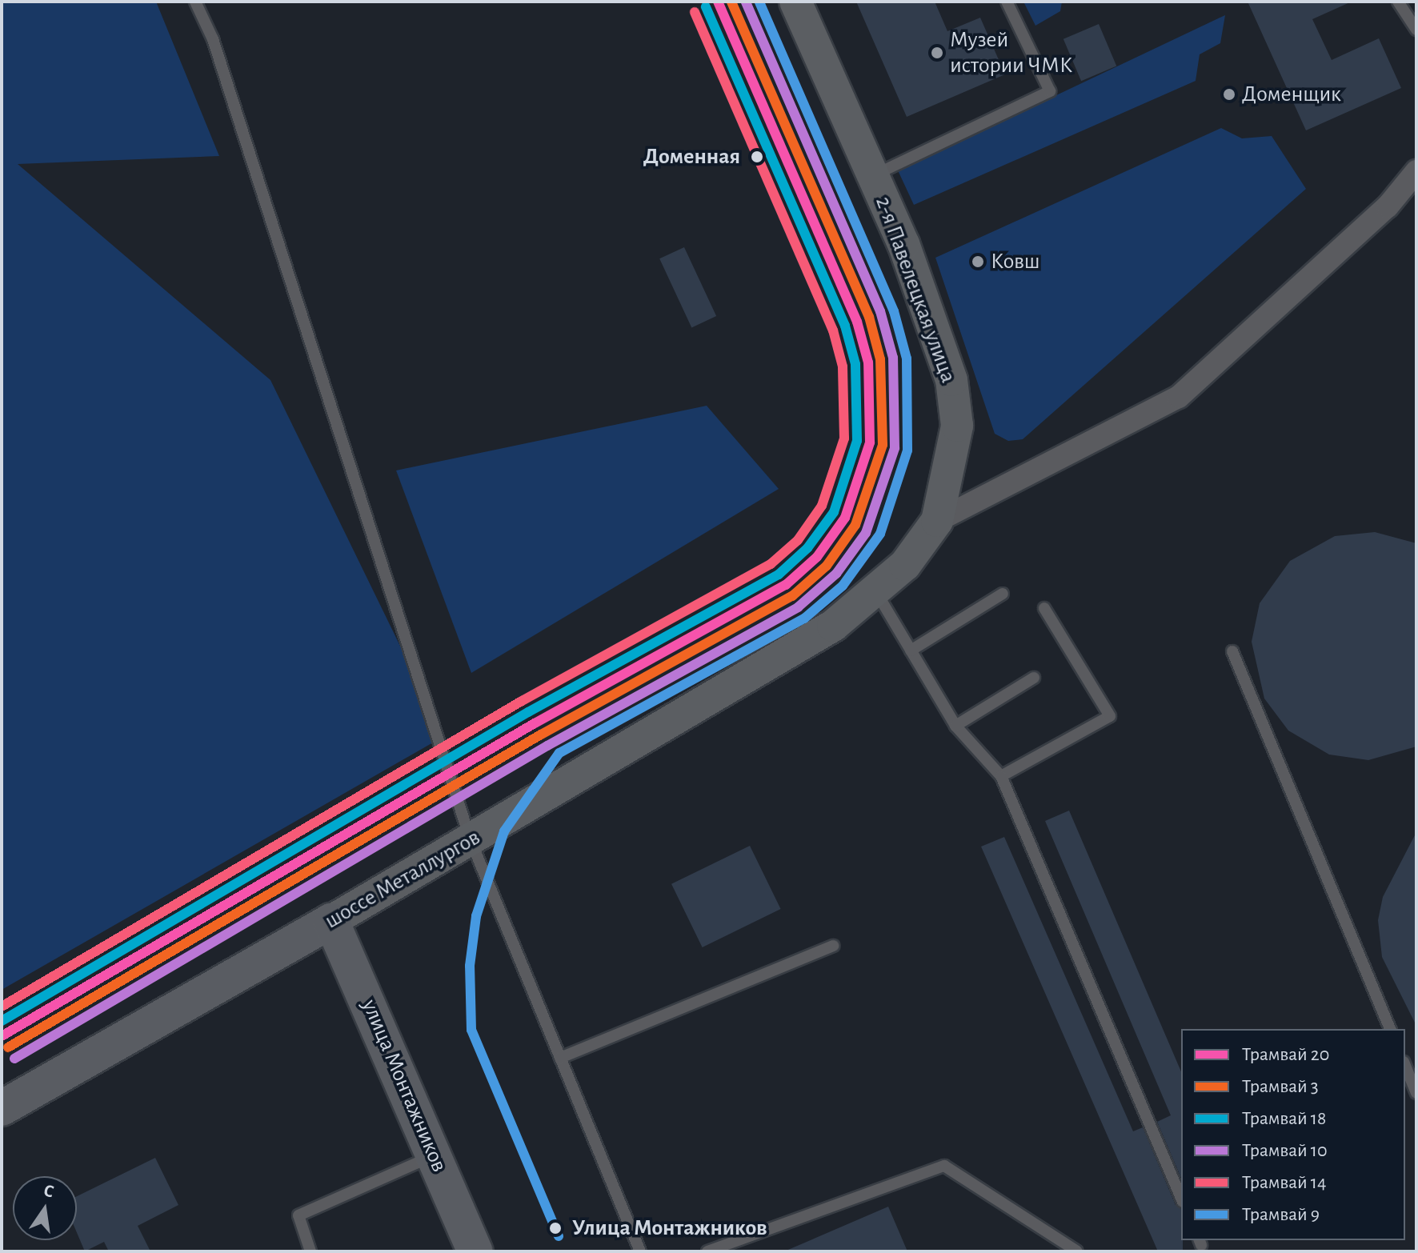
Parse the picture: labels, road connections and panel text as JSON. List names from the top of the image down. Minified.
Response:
{"streets":{"main road":["2-я Павелецкая улица","шоссе Металлургов","улица Монтажников"]},"crossings":[["2-я Павелецкая улица","шоссе Металлургов"],["шоссе Металлургов","улица Монтажников"]],"places":["Музей истории ЧМК","Доменщик","Доменная","Ковш","Улица Монтажников"],"lines":["tram line 20","tram line 3","tram line 10","tram line 9","tram line 18","tram line 14"],"legend":["Трамвай 20","Трамвай 3","Трамвай 18","Трамвай 10","Трамвай 14","Трамвай 9"],"north":"top"}
